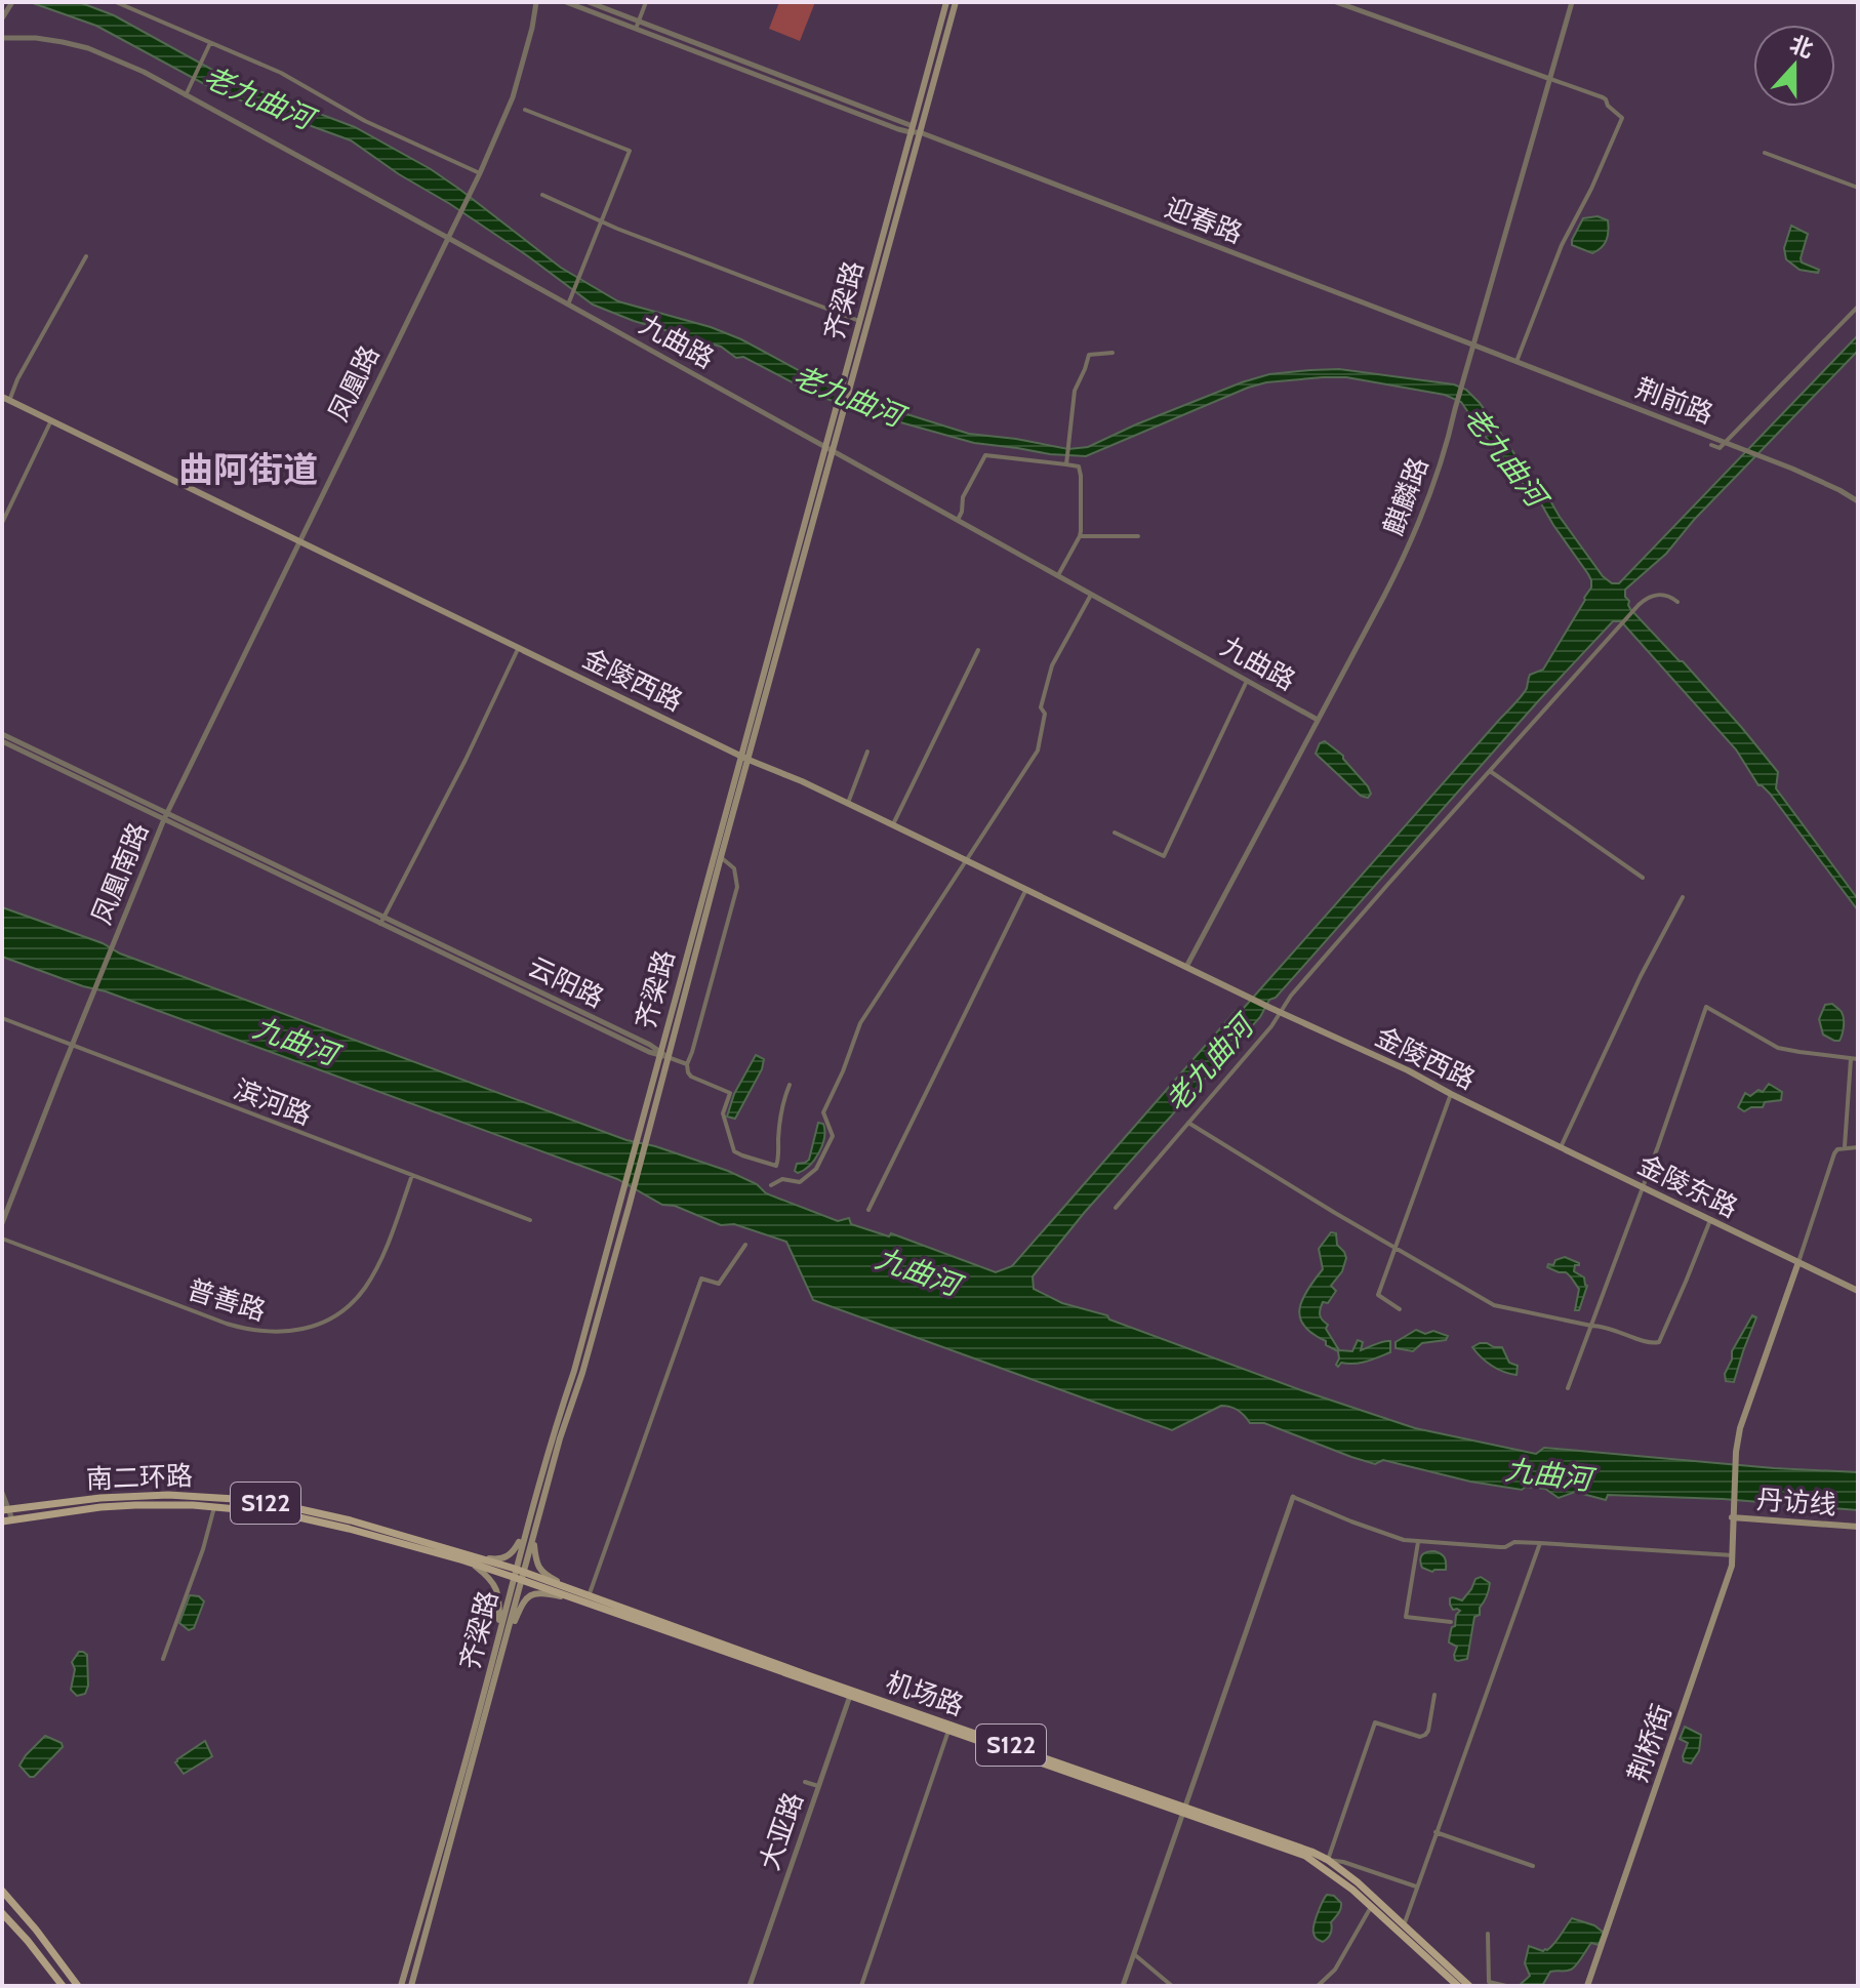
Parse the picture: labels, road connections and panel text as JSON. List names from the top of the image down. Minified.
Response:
{"streets":{"main road":["齐梁路","金陵西路","金陵东路","南二环路","丹访线","S122","机场路","荆桥街"],"street":["迎春路","九曲路","凤凰路","荆前路","麒麟路","凤凰南路","云阳路","滨河路","普善路","大亚路"]},"crossings":[["迎春路","齐梁路"],["迎春路","荆前路"],["迎春路","麒麟路"],["齐梁路","九曲路"],["齐梁路","金陵西路"],["齐梁路","云阳路"],["齐梁路","南二环路"],["齐梁路","机场路"],["九曲路","凤凰路"],["九曲路","麒麟路"],["凤凰路","金陵西路"],["凤凰路","凤凰南路"],["凤凰路","云阳路"],["荆前路","麒麟路"],["麒麟路","金陵西路"],["金陵西路","金陵东路"],["凤凰南路","云阳路"],["凤凰南路","滨河路"],["滨河路","普善路"],["金陵东路","荆桥街"],["南二环路","机场路"],["丹访线","荆桥街"],["机场路","大亚路"]],"districts":["曲阿街道"],"water":["老九曲河","九曲河"],"north":"top"}
